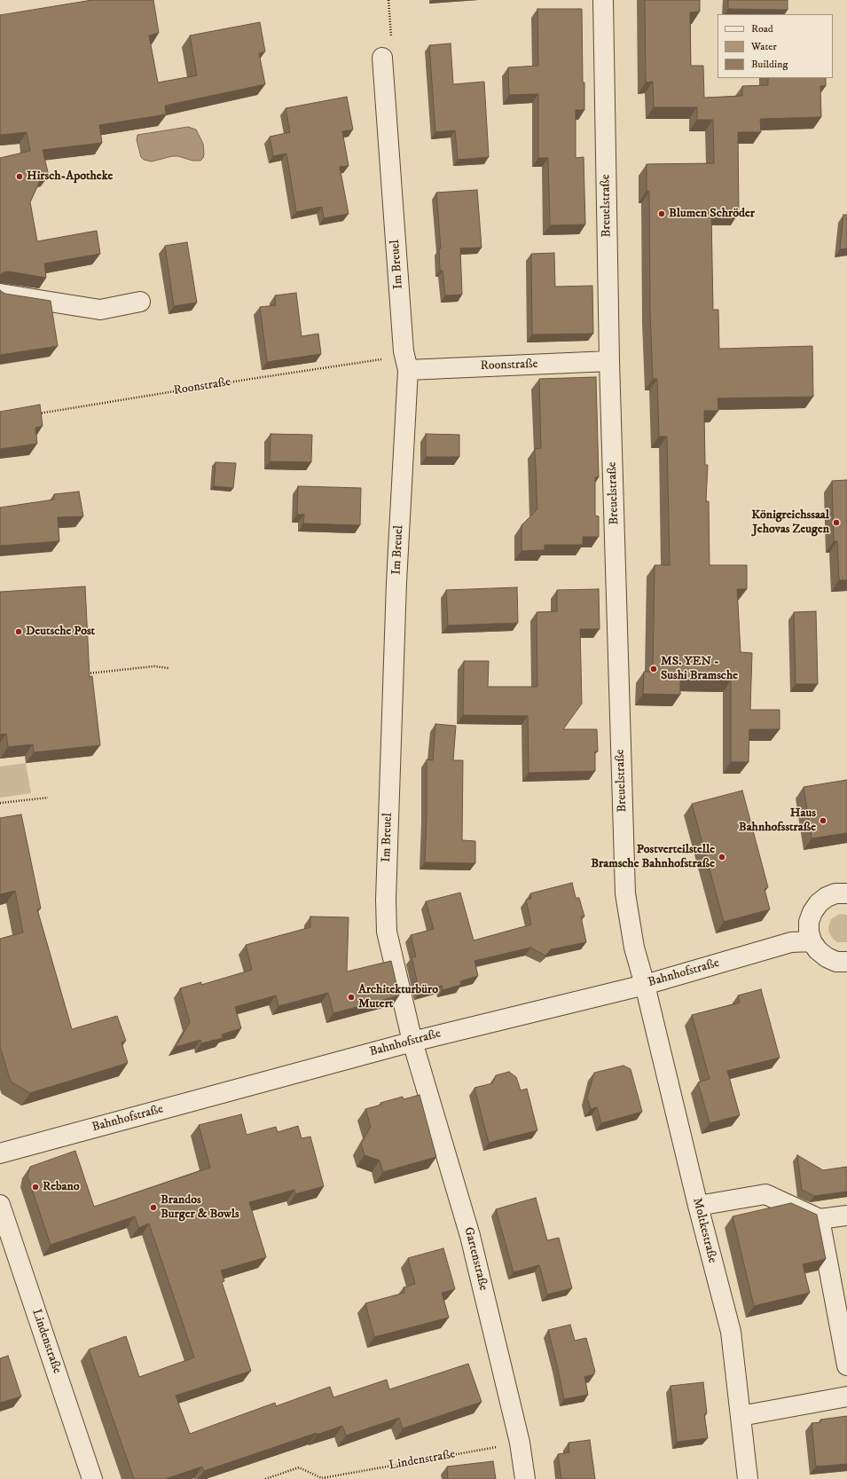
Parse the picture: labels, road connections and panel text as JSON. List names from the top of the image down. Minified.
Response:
{"streets":{"street":["Breuelstraße","Im Breuel","Roonstraße","Bahnhofstraße","Moltkestraße","Gartenstraße","Lindenstraße"]},"crossings":[["Breuelstraße","Roonstraße"],["Breuelstraße","Bahnhofstraße"],["Breuelstraße","Moltkestraße"],["Im Breuel","Roonstraße"],["Im Breuel","Bahnhofstraße"],["Im Breuel","Gartenstraße"],["Bahnhofstraße","Moltkestraße"],["Bahnhofstraße","Gartenstraße"],["Gartenstraße","Lindenstraße"]],"places":["Hirsch-Apotheke","Blumen Schröder","Königreichssaal Jehovas Zeugen","Deutsche Post","MS. YEN - Sushi Bramsche","Haus Bahnhofsstraße","Postverteilstelle Bramsche Bahnhofstraße","Architekturbüro Mutert","Rebano","Brandos Burger & Bowls"],"legend":["Road","Water","Building"]}
